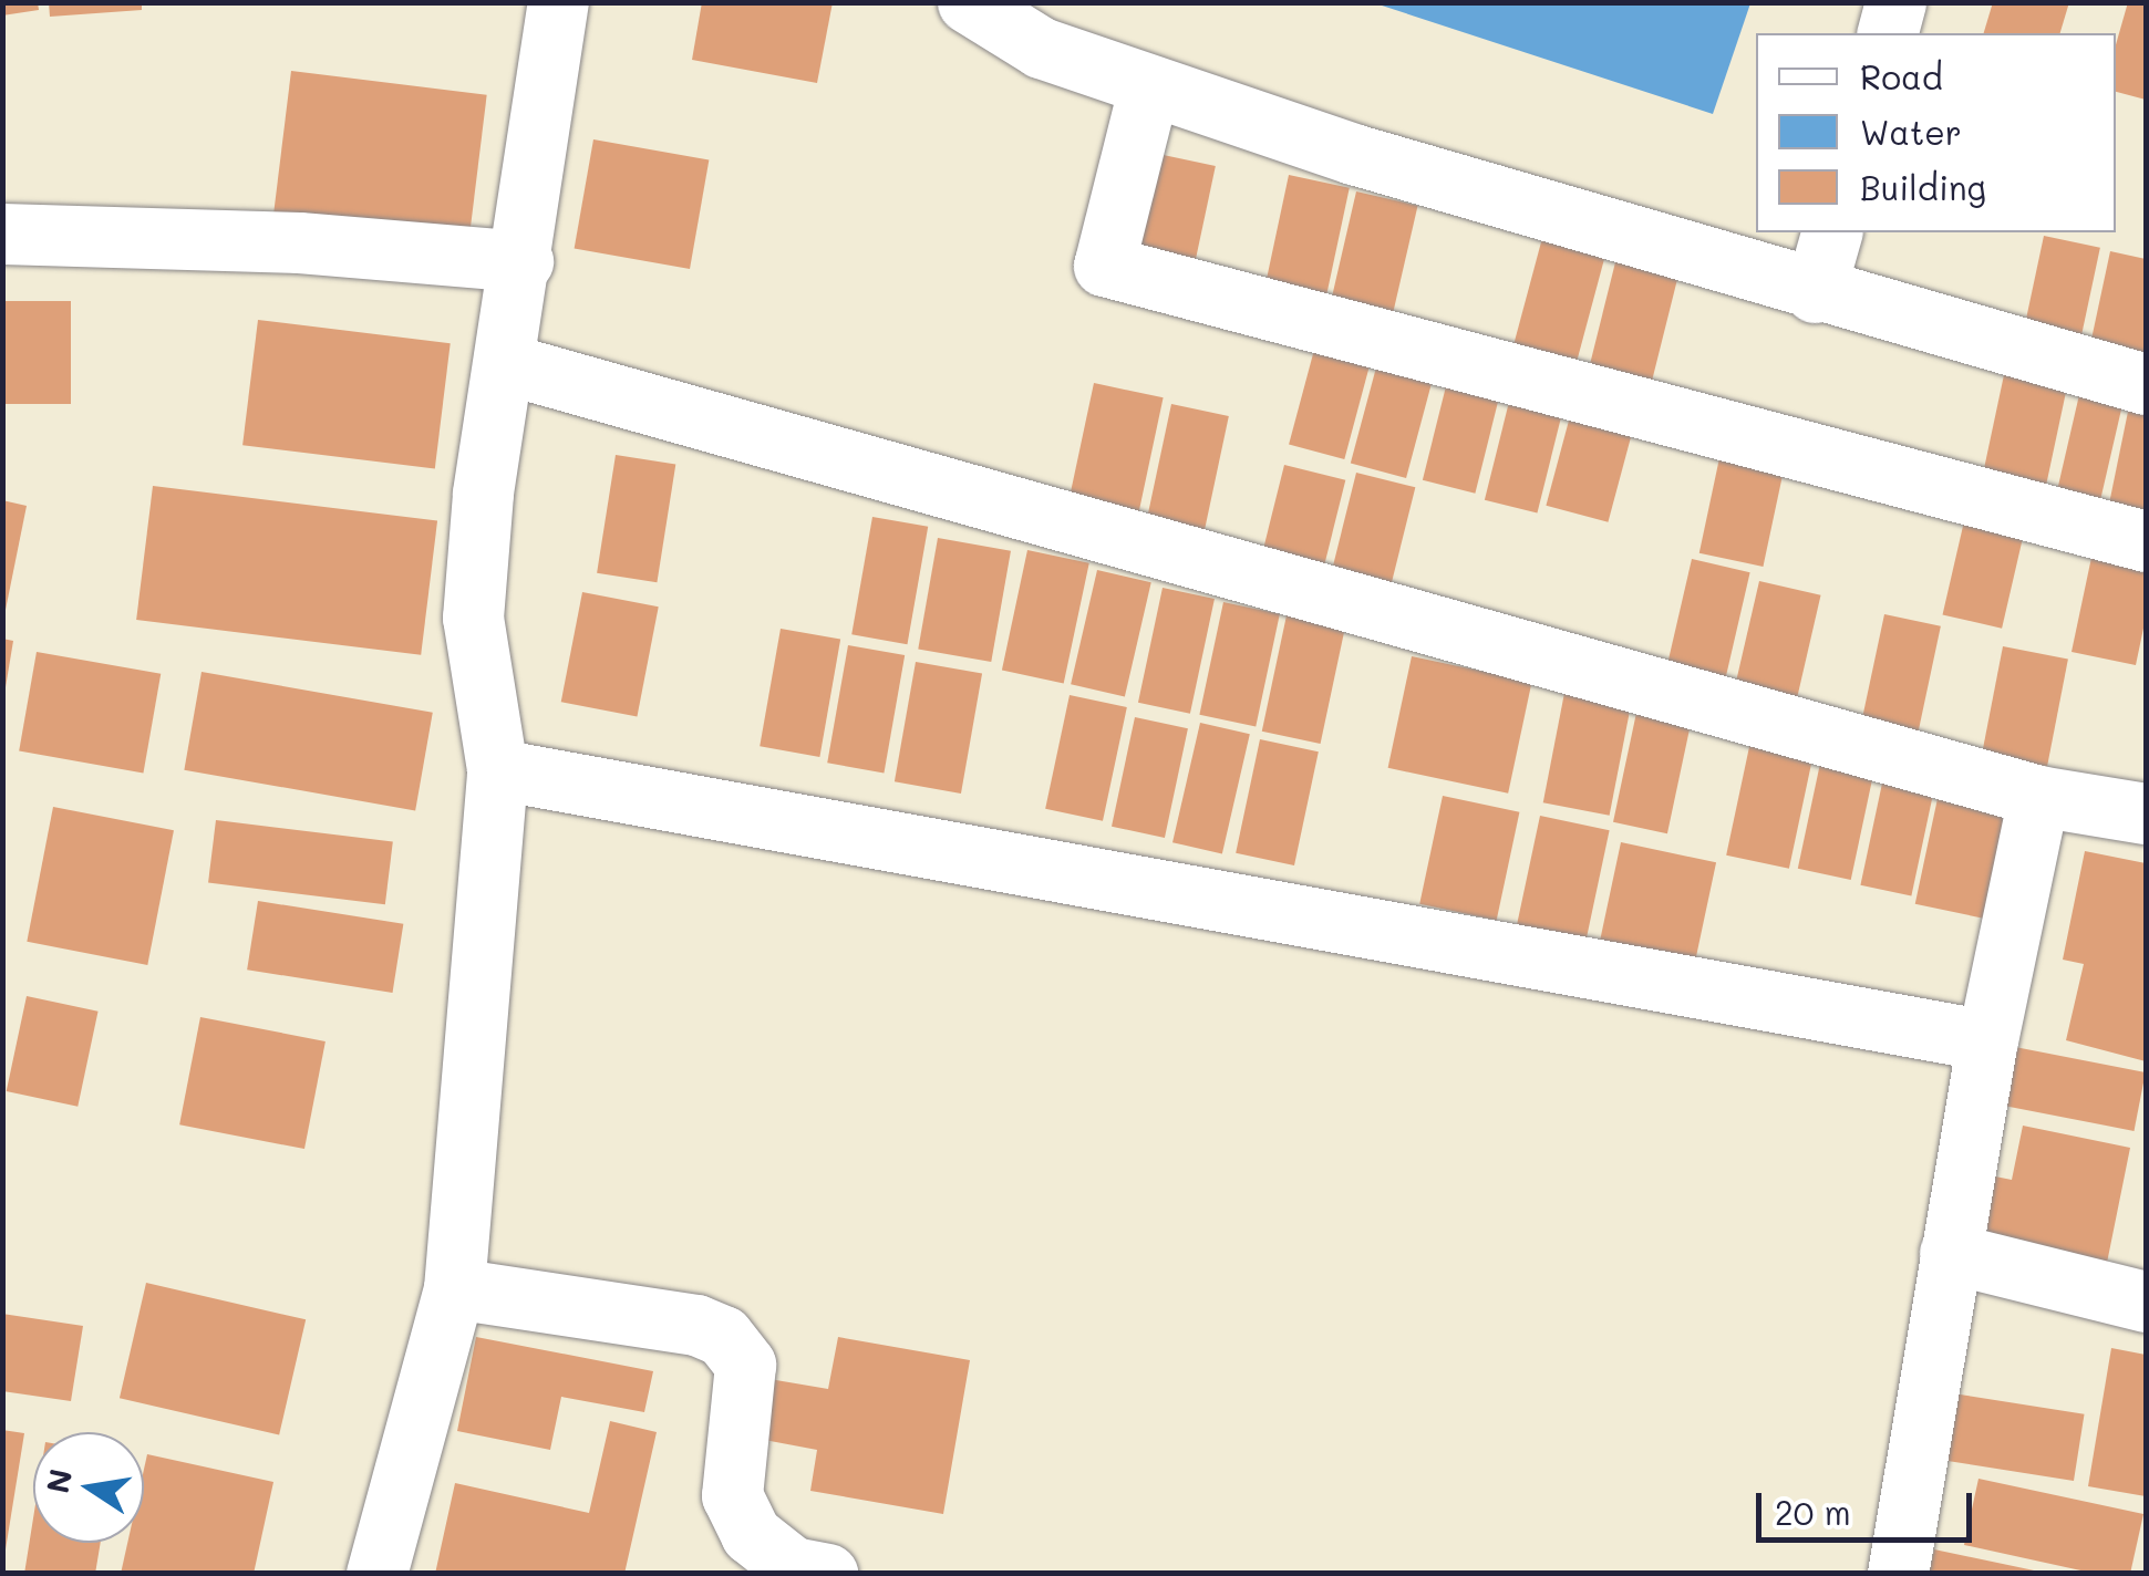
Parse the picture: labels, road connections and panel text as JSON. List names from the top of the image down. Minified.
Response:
{"legend":["Road","Water","Building"],"scale_bar":"20 m","north":"left"}
